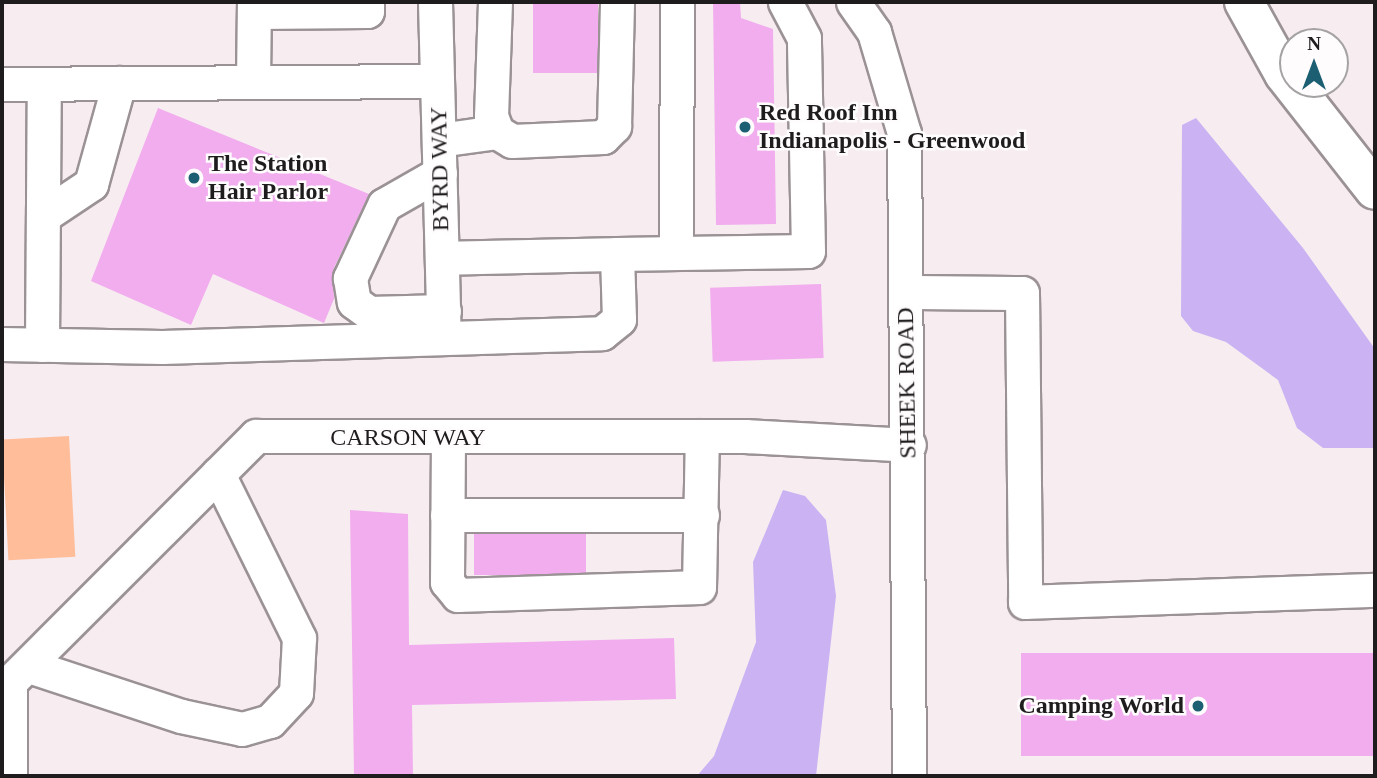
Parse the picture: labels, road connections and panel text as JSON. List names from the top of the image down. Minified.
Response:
{"streets":{"street":["BYRD WAY","SHEEK ROAD","CARSON WAY"]},"crossings":[["SHEEK ROAD","CARSON WAY"]],"places":["Red Roof Inn Indianapolis - Greenwood","The Station Hair Parlor","Camping World"],"north":"top"}
